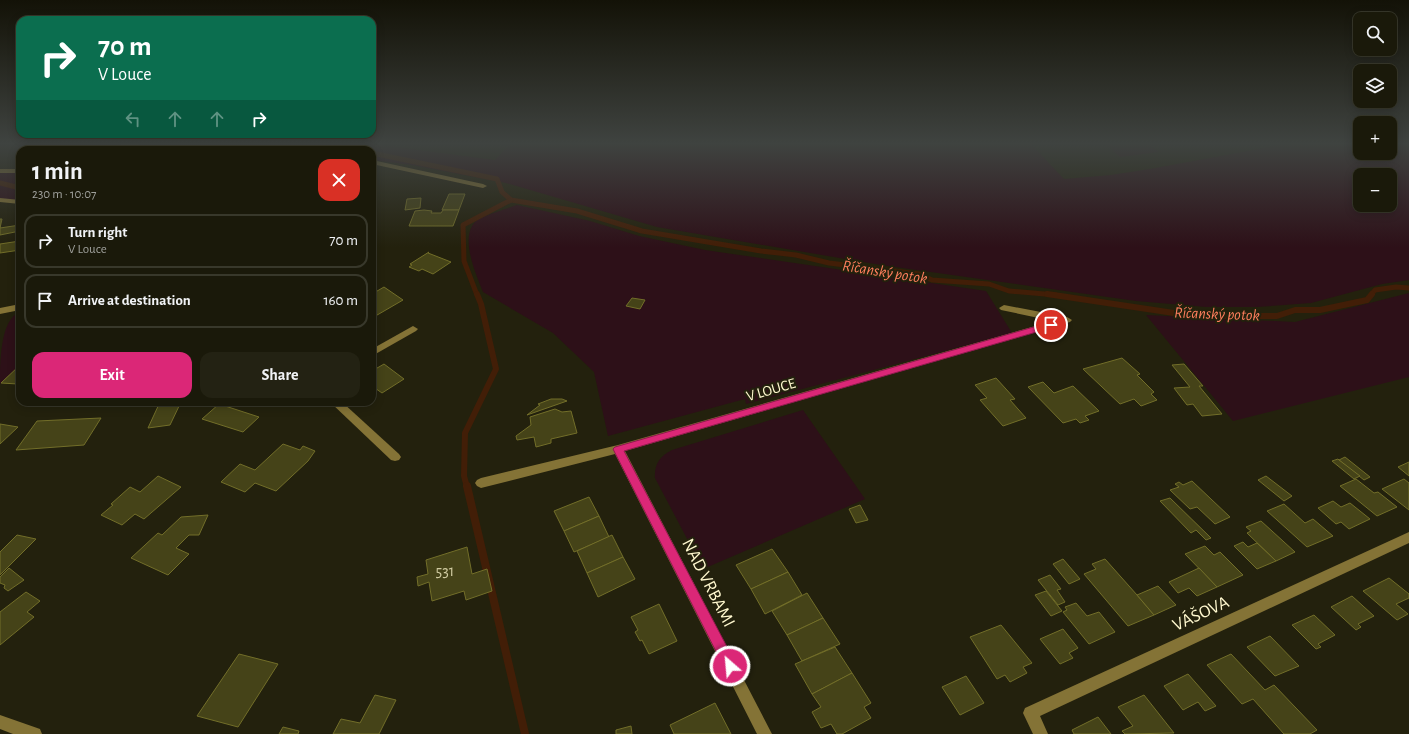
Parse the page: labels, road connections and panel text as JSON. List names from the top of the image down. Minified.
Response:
{"streets":{"street":["V LOUCE","NAD VRBAMI","VÁŠOVA"]},"crossings":[["V LOUCE","NAD VRBAMI"]],"water":["Říčanský potok"],"house_numbers":["531"],"page":{"map_buttons":["+","−"],"turn":["70 m","V Louce"],"heading":["1 min","230 m · 10:07"],"list":[{"name":"Turn right","note":"V Louce","value":"70 m"},{"name":"Arrive at destination","value":"160 m"}],"buttons":["Exit","Share"]}}
